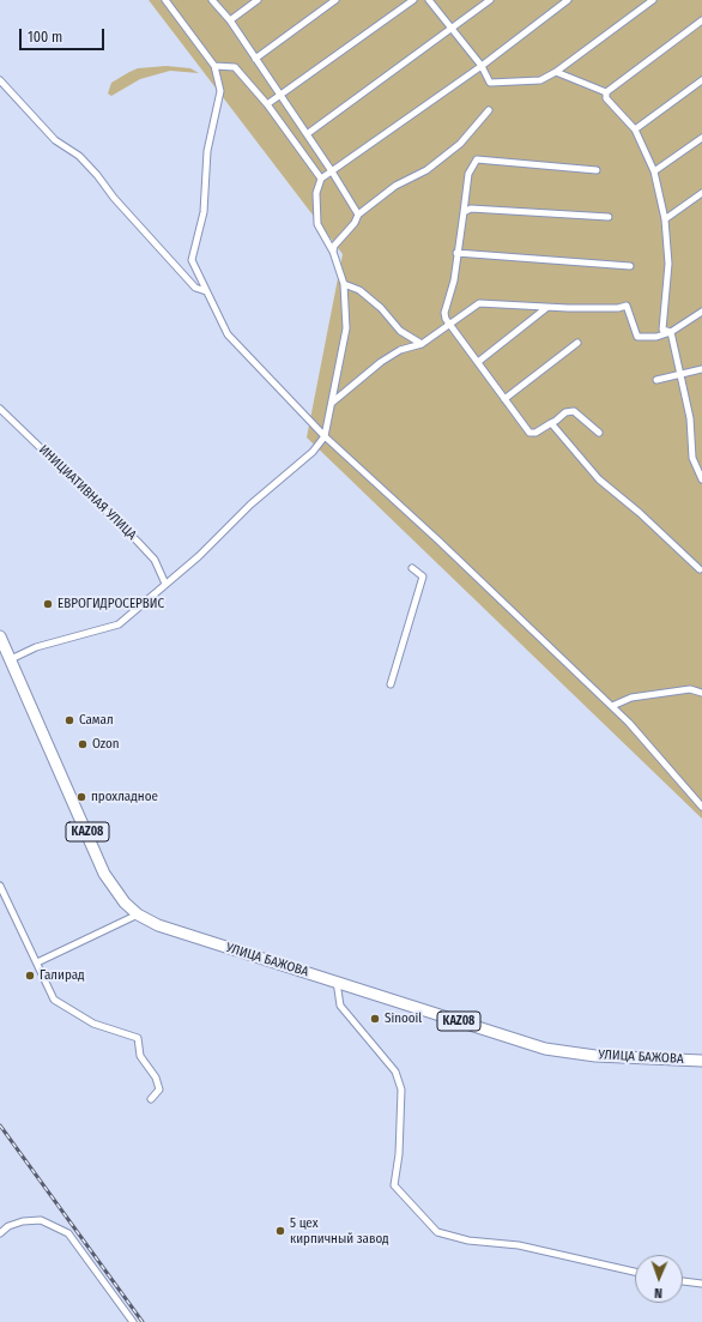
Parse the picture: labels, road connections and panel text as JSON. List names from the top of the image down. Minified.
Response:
{"streets":{"highway":["KAZ08","УЛИЦА БАЖОВА"],"street":["ИНИЦИАТИВНАЯ УЛИЦА"]},"places":["ЕВРОГИДРОСЕРВИС","Самал","Ozon","прохладное","Галирад","Sinooil","5 цех кирпичный завод"],"scale_bar":"100 m","north":"bottom"}
